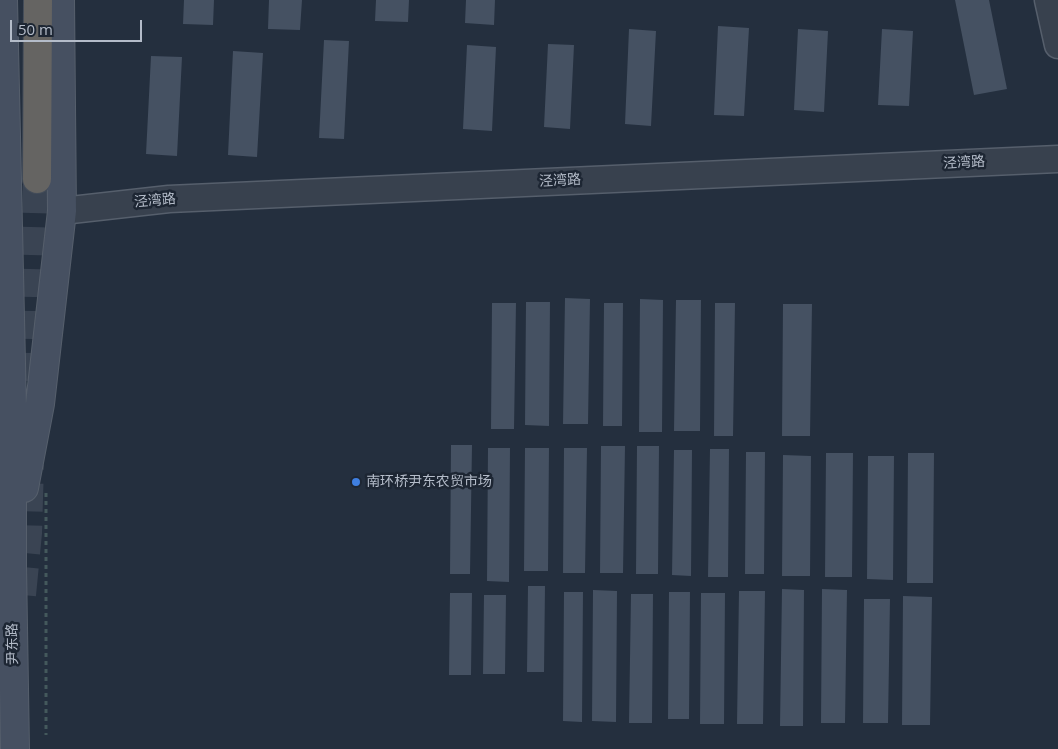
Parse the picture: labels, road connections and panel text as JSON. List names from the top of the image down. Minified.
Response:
{"streets":{"main road":["尹东路"],"street":["泾湾路"]},"places":["南环桥尹东农贸市场"],"scale_bar":"50 m"}
